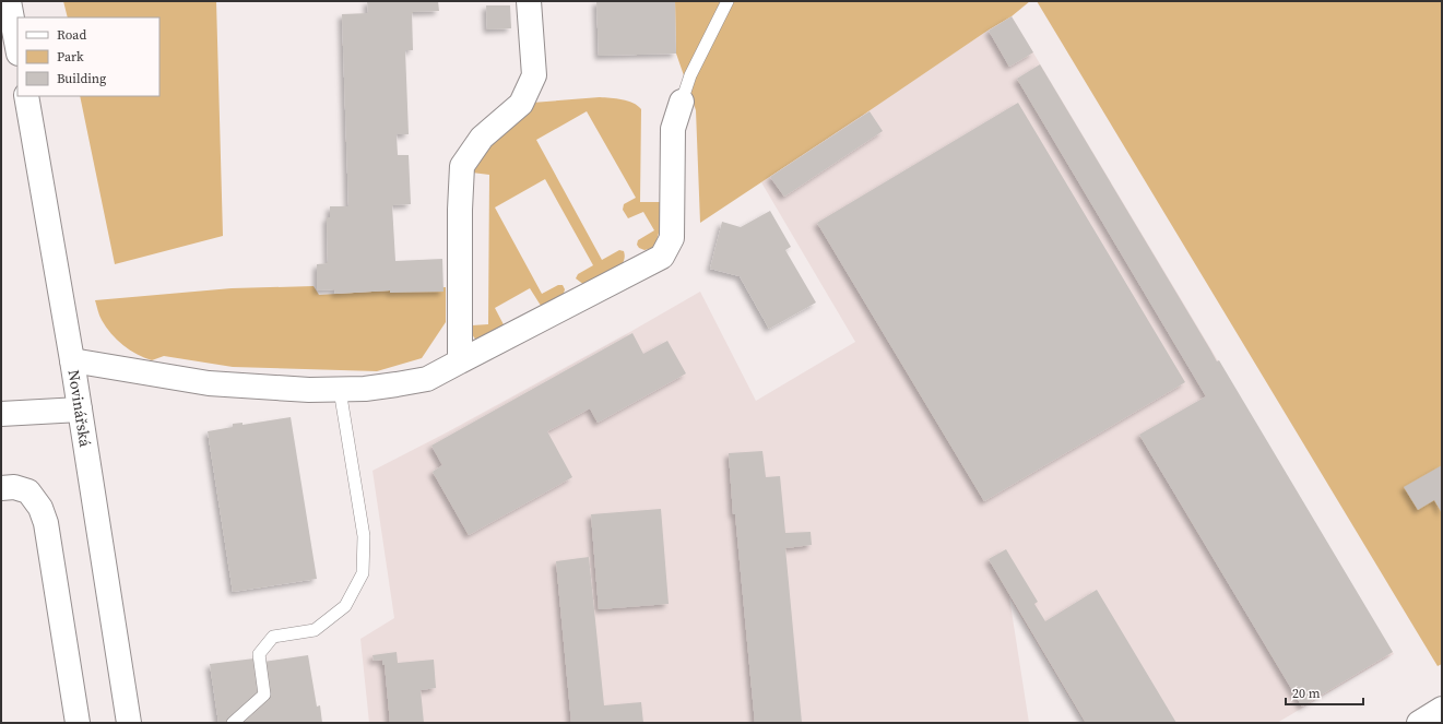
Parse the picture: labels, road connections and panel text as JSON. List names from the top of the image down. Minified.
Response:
{"streets":{"street":["Novinářská"]},"legend":["Road","Park","Building"],"scale_bar":"20 m"}
